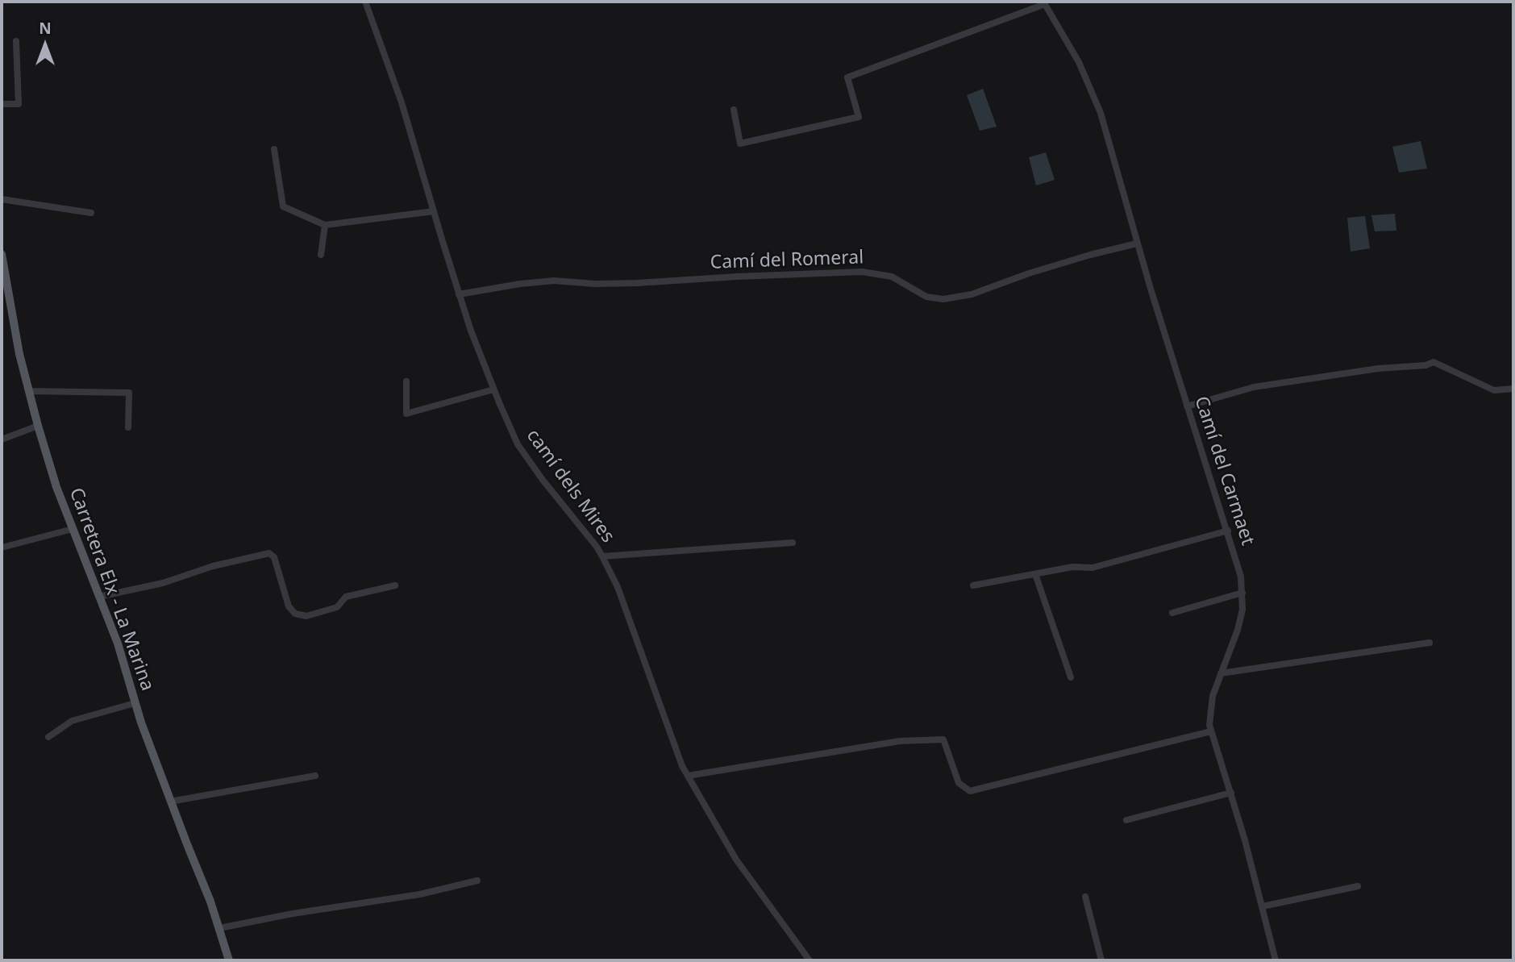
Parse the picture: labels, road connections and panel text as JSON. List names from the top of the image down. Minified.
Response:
{"streets":{"main road":["Carretera Elx - La Marina"],"street":["Camí del Romeral","Camí del Carmaet","camí dels Mires"]},"crossings":[["Camí del Romeral","Camí del Carmaet"],["Camí del Romeral","camí dels Mires"]],"north":"top"}
